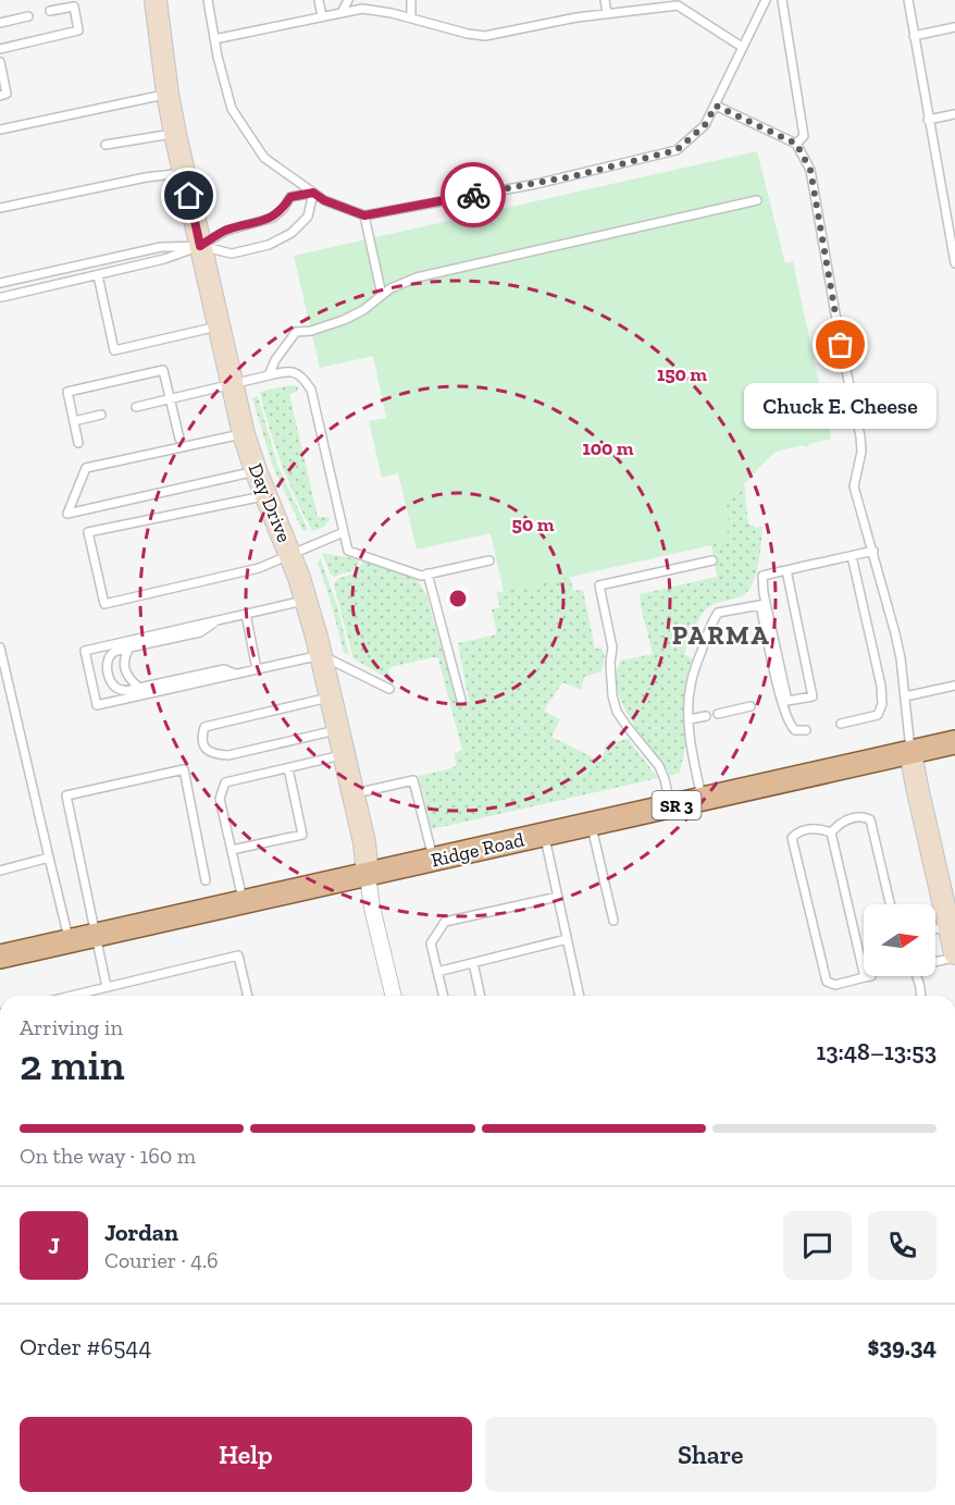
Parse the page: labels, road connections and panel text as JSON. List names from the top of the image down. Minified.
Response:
{"streets":{"main road":["SR 3","Ridge Road"],"street":["Day Drive"]},"crossings":[["Day Drive","Ridge Road"]],"districts":["PARMA"],"places":["Chuck E. Cheese"],"north":"right","page":{"bubble":"Chuck E. Cheese","heading":["2 min","Arriving in","13:48–13:53"],"panel":["Jordan","Courier · 4.6","Order #6544","$39.34"],"bar":"On the way · 160 m","round":"J","buttons":["Help","Share"]},"rings":["150 m","100 m","50 m"]}
